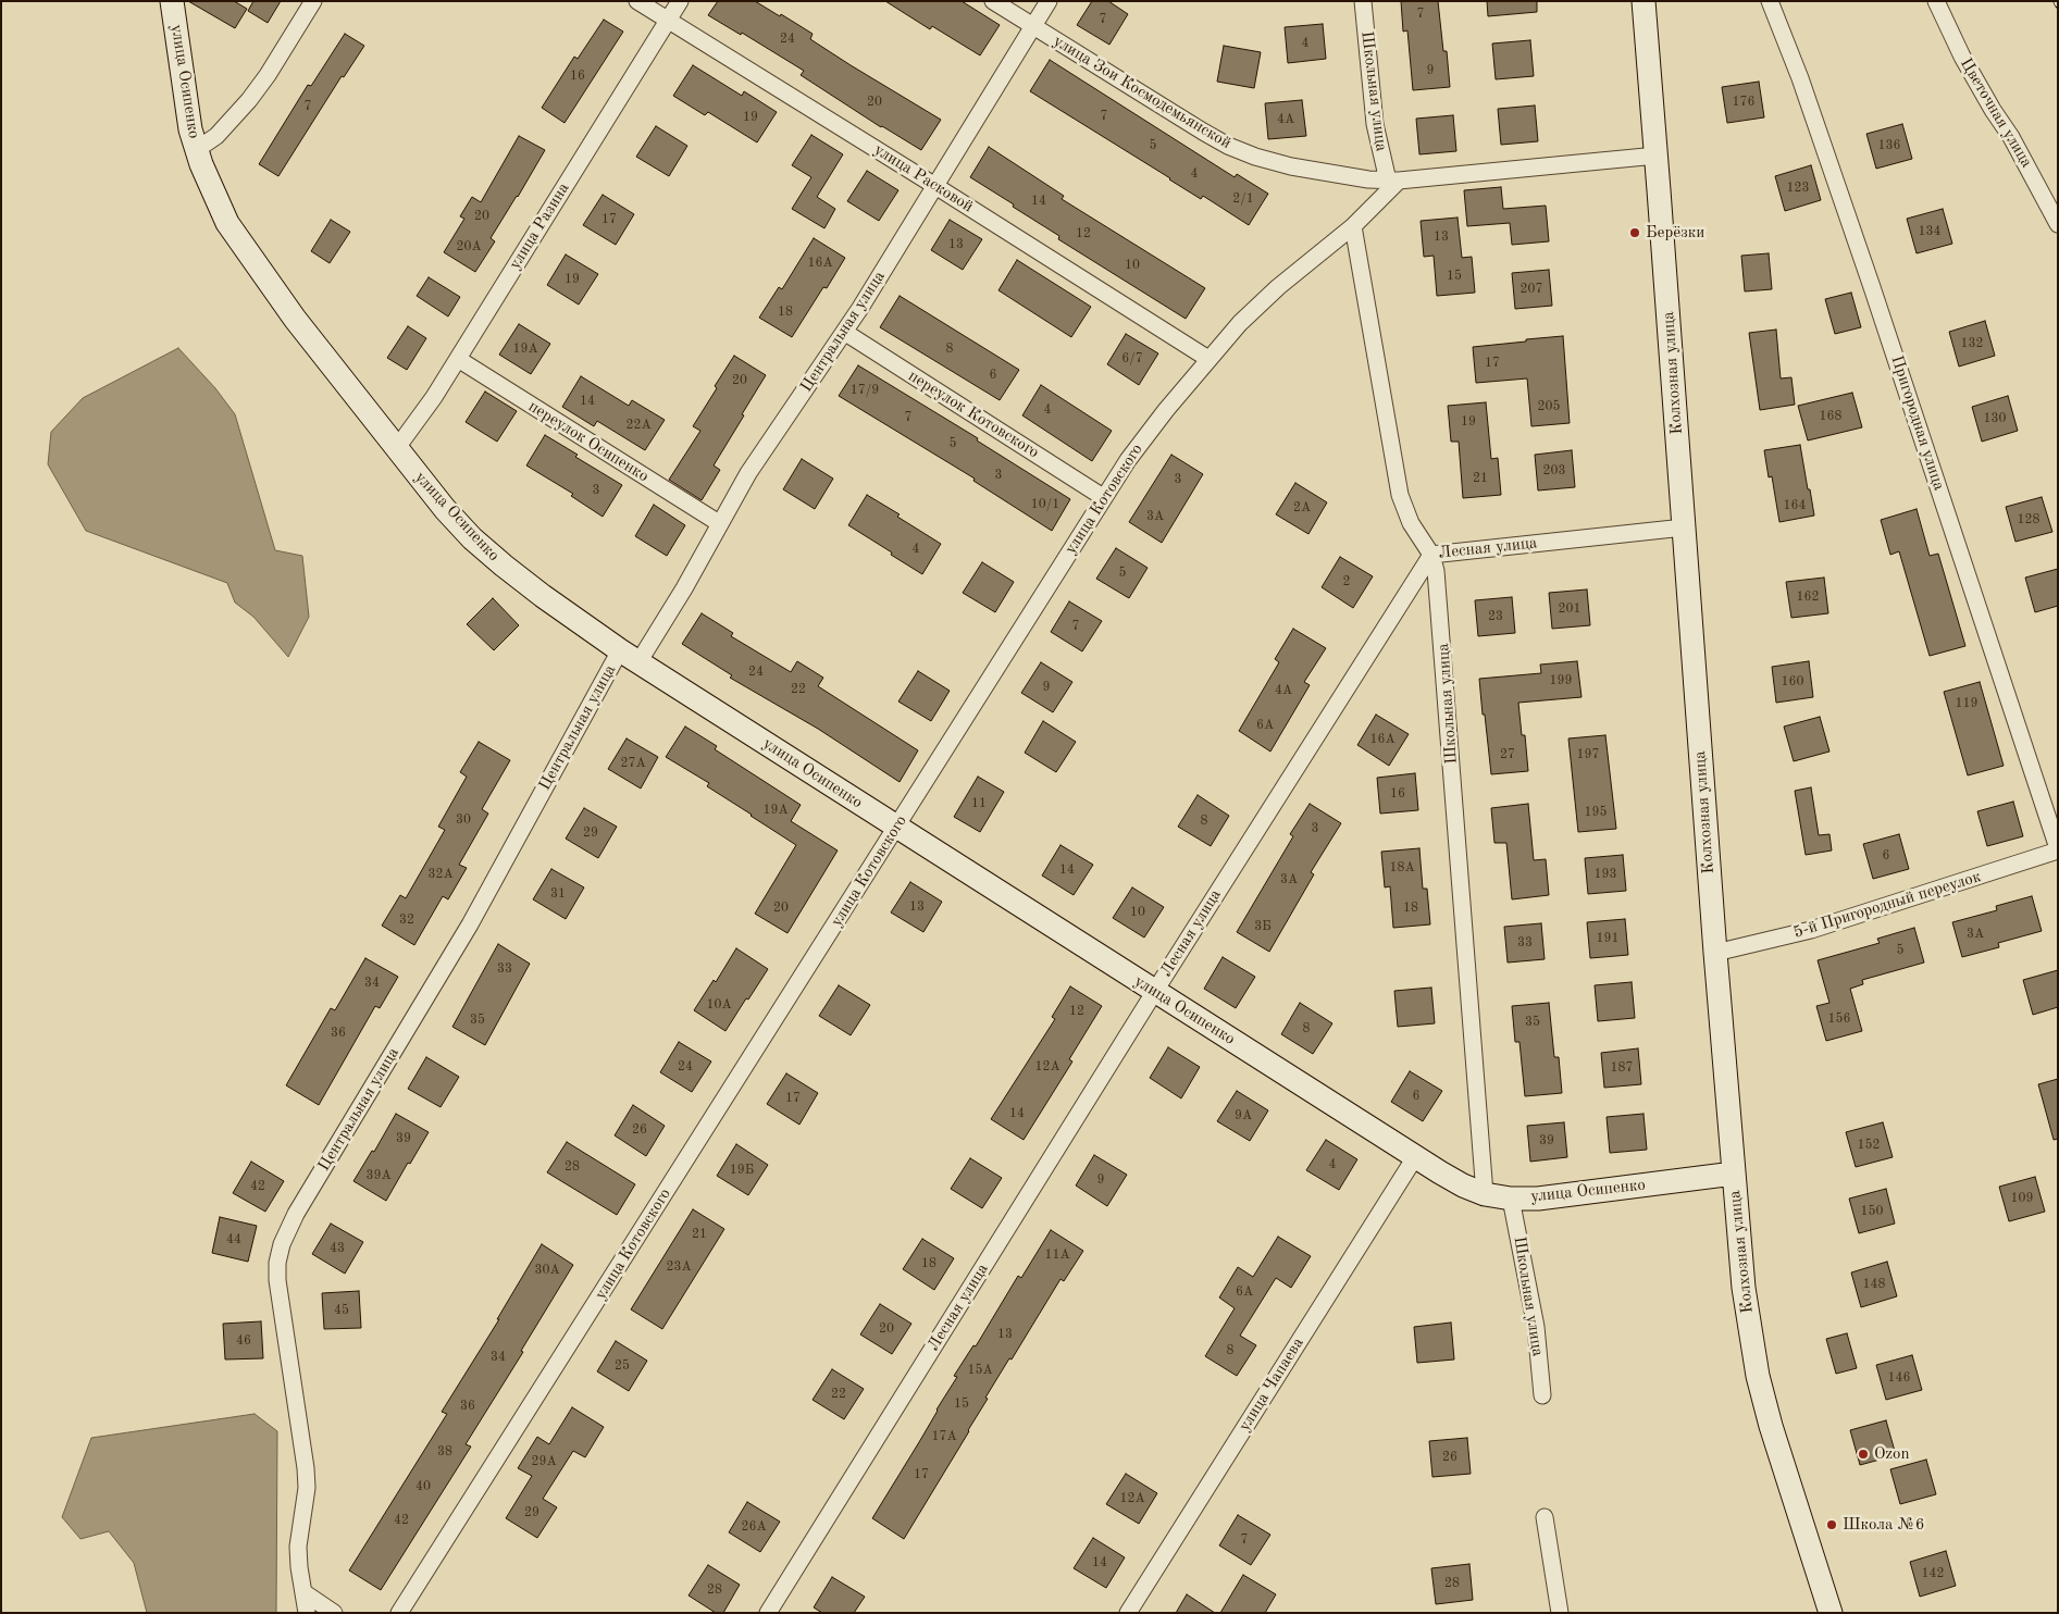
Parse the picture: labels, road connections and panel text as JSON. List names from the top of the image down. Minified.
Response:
{"streets":{"street":["улица Осипенко","Школьная улица","улица Зои Космодемьянской","Цветочная улица","улица Расковой","улица Разина","Центральная улица","Колхозная улица","переулок Котовского","Пригородная улица","переулок Осипенко","улица Котовского","Лесная улица","5-й Пригородный переулок","улица Чапаева"]},"crossings":[["улица Осипенко","Школьная улица"],["улица Осипенко","улица Разина"],["улица Осипенко","Центральная улица"],["улица Осипенко","Колхозная улица"],["улица Осипенко","улица Котовского"],["улица Осипенко","Лесная улица"],["улица Осипенко","улица Чапаева"],["Школьная улица","улица Зои Космодемьянской"],["Школьная улица","улица Котовского"],["Школьная улица","Лесная улица"],["улица Зои Космодемьянской","Центральная улица"],["улица Зои Космодемьянской","Колхозная улица"],["улица Зои Космодемьянской","улица Котовского"],["улица Расковой","улица Разина"],["улица Расковой","Центральная улица"],["улица Расковой","улица Котовского"],["улица Разина","переулок Осипенко"],["Центральная улица","переулок Котовского"],["Центральная улица","переулок Осипенко"],["Колхозная улица","Лесная улица"],["Колхозная улица","5-й Пригородный переулок"],["переулок Котовского","улица Котовского"],["Пригородная улица","5-й Пригородный переулок"]],"places":["Берёзки","Ozon","Школа №6"],"house_numbers":["7","7","24","4","9","16","20","176","7","7","19","4А","5","136","4","123","2/1","14","20","17","134","12","13","13","20А","16А","10","15","19","207","18","132","19А","8","6/7","17","6","20","17/9","14","205","4","168","7","130","19","22А","5","203","3","21","3","3","10/1","164","2А","3А","128","4","5","2","162","201","23","7","24","199","160","9","22","4А","119","6А","16А","27","197","27А","16","11","19А","195","30","8","3","29","6","18А","14","32А","193","3А","31","13","20","18","10","32","3Б","3А","191","33","5","33","34","10А","12","156","35","35","8","36","24","12А","187","6","17","14","9А","26","39","39","152","4","28","19Б","39А","9","42","109","150","21","44","43","11А","18","23А","30А","148","6А","45","20","13","46","8","34","25","15А","146","22","15","36","17А","38","26","29А","17","40","12А","29","42","26А","7","14","142","28","28"]}
